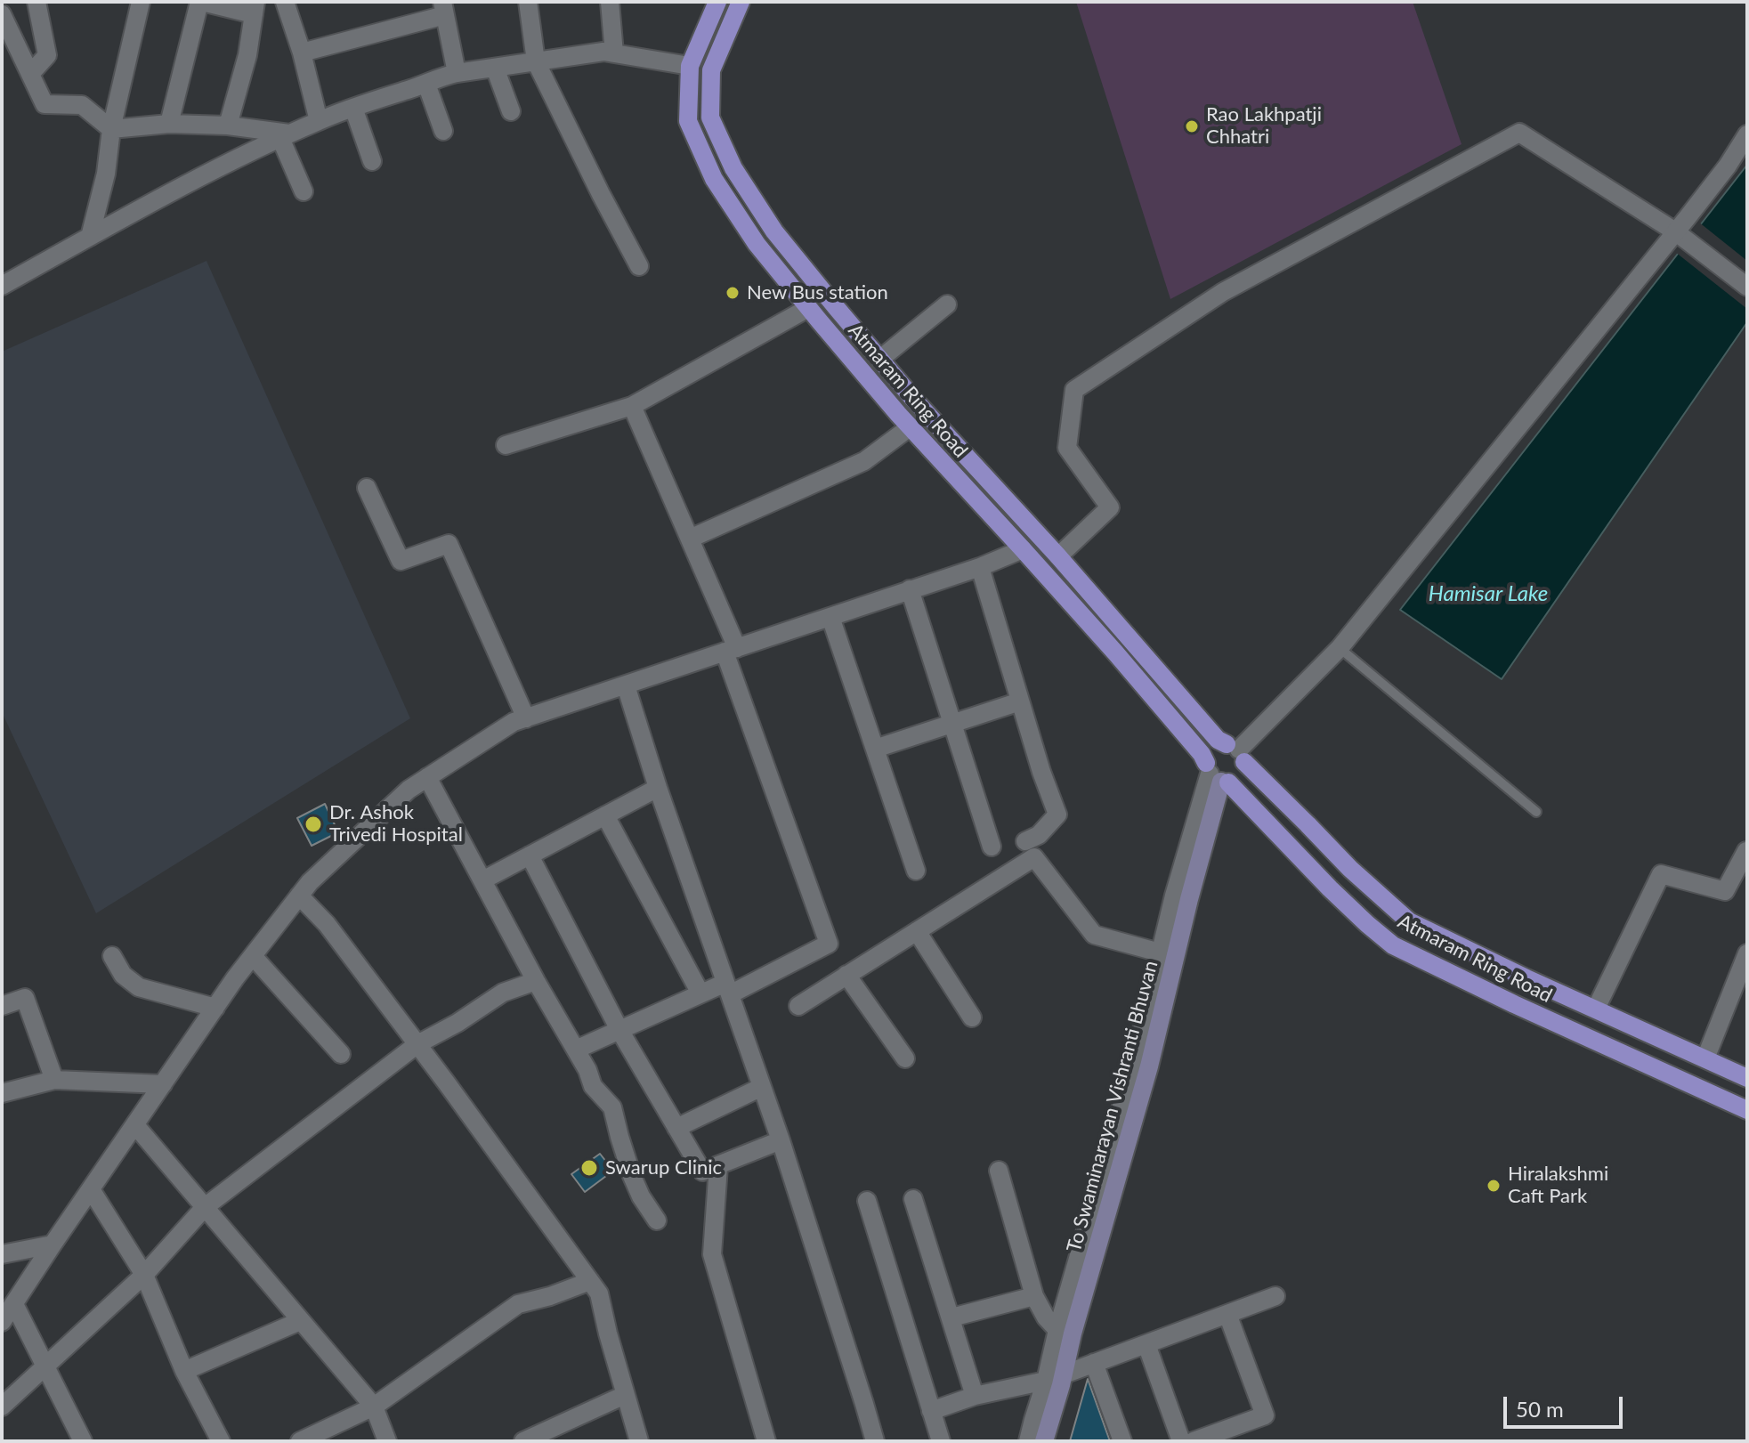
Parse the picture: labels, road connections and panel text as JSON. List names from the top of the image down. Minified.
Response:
{"streets":{"main road":["Atmaram Ring Road","To Swaminarayan Vishranti Bhuvan"]},"crossings":[["Atmaram Ring Road","To Swaminarayan Vishranti Bhuvan"]],"water":["Hamisar Lake"],"places":["Rao Lakhpatji Chhatri","New Bus station","Dr. Ashok Trivedi Hospital","Swarup Clinic","Hiralakshmi Caft Park"],"scale_bar":"50 m"}
